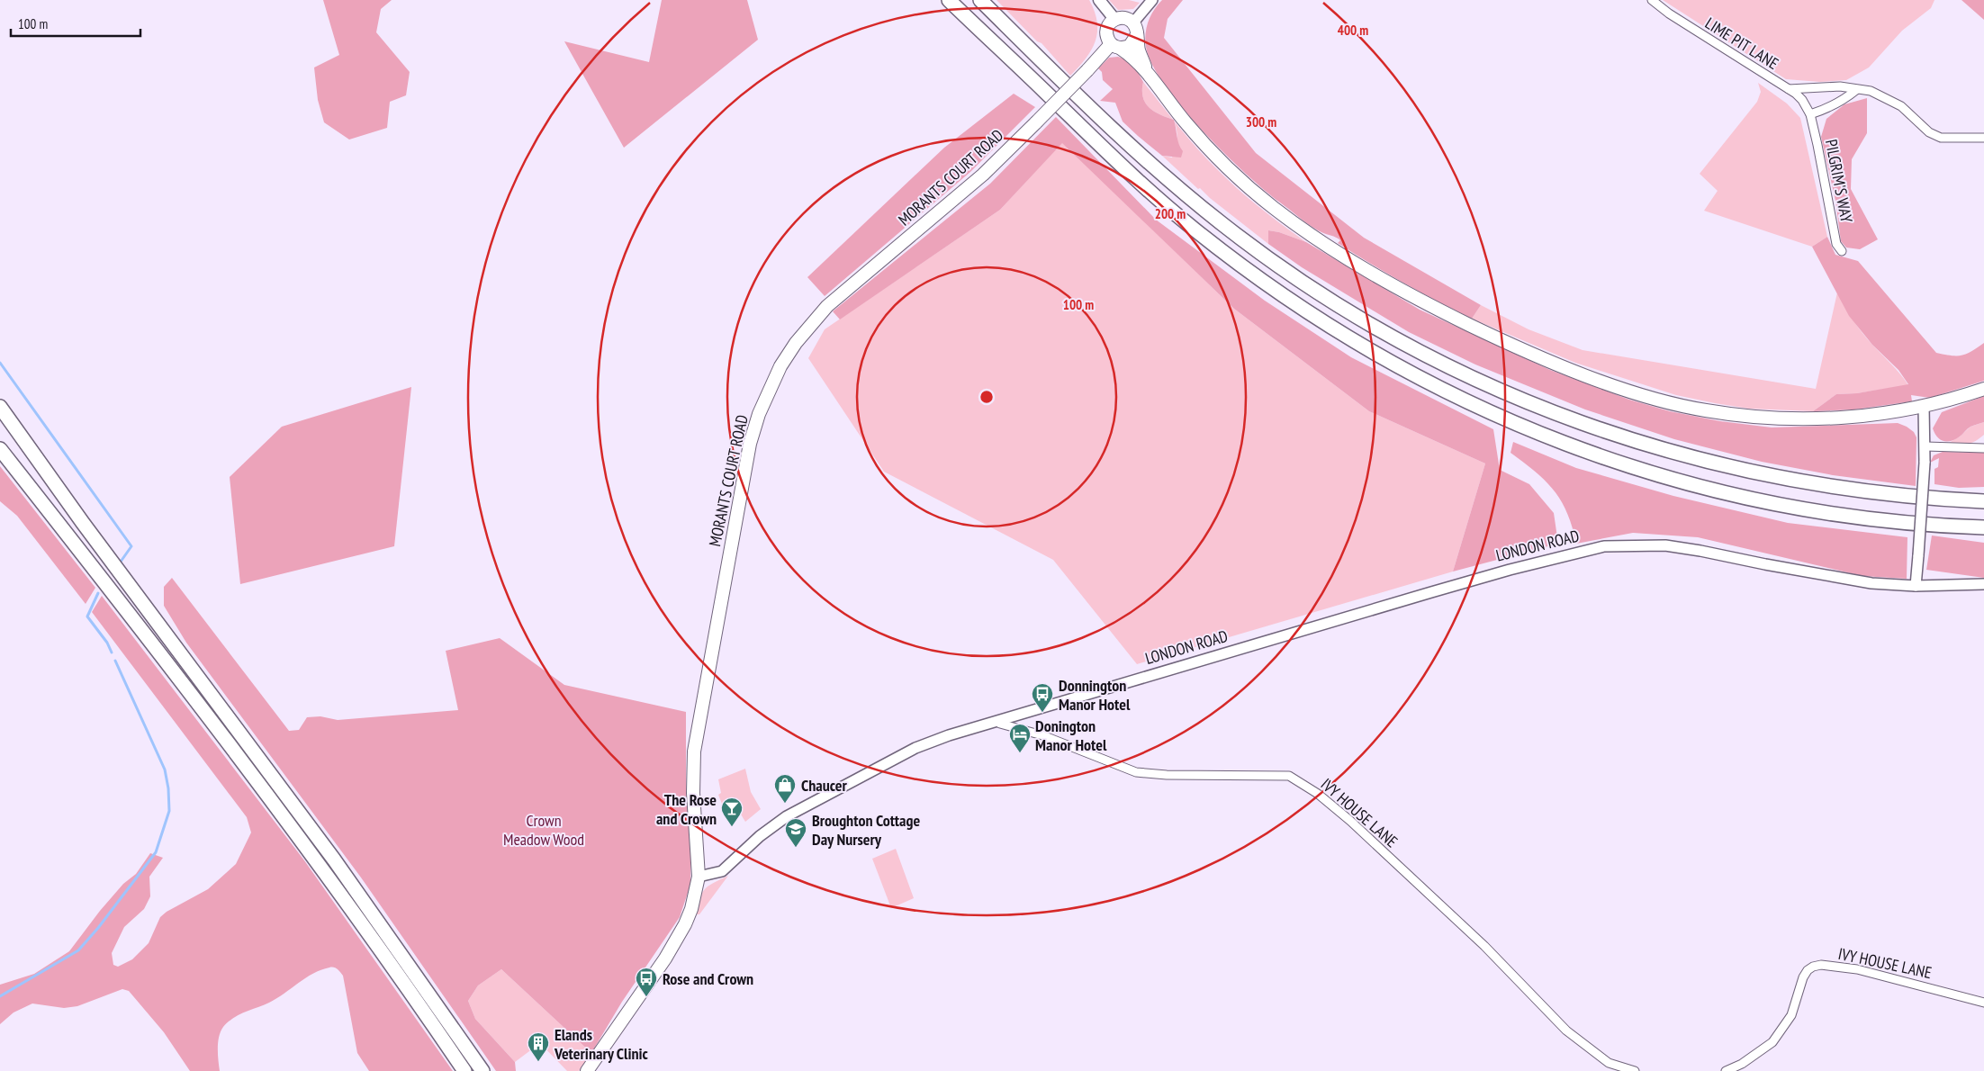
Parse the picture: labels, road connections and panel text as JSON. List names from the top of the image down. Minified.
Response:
{"streets":{"main road":["MORANTS COURT ROAD"],"street":["LIME PIT LANE","PILGRIM'S WAY","LONDON ROAD","IVY HOUSE LANE"]},"crossings":[["LIME PIT LANE","PILGRIM'S WAY"],["MORANTS COURT ROAD","LONDON ROAD"],["LONDON ROAD","IVY HOUSE LANE"]],"parks":["Crown Meadow Wood"],"places":{"bus stop":["Donnington Manor Hotel","Rose and Crown"],"hotel":["Donington Manor Hotel"],"shop":["Chaucer"],"bar":["The Rose and Crown"],"school or university":["Broughton Cottage Day Nursery"],"building":["Elands Veterinary Clinic"]},"scale_bar":"100 m","rings":["400 m","300 m","200 m","100 m"]}
